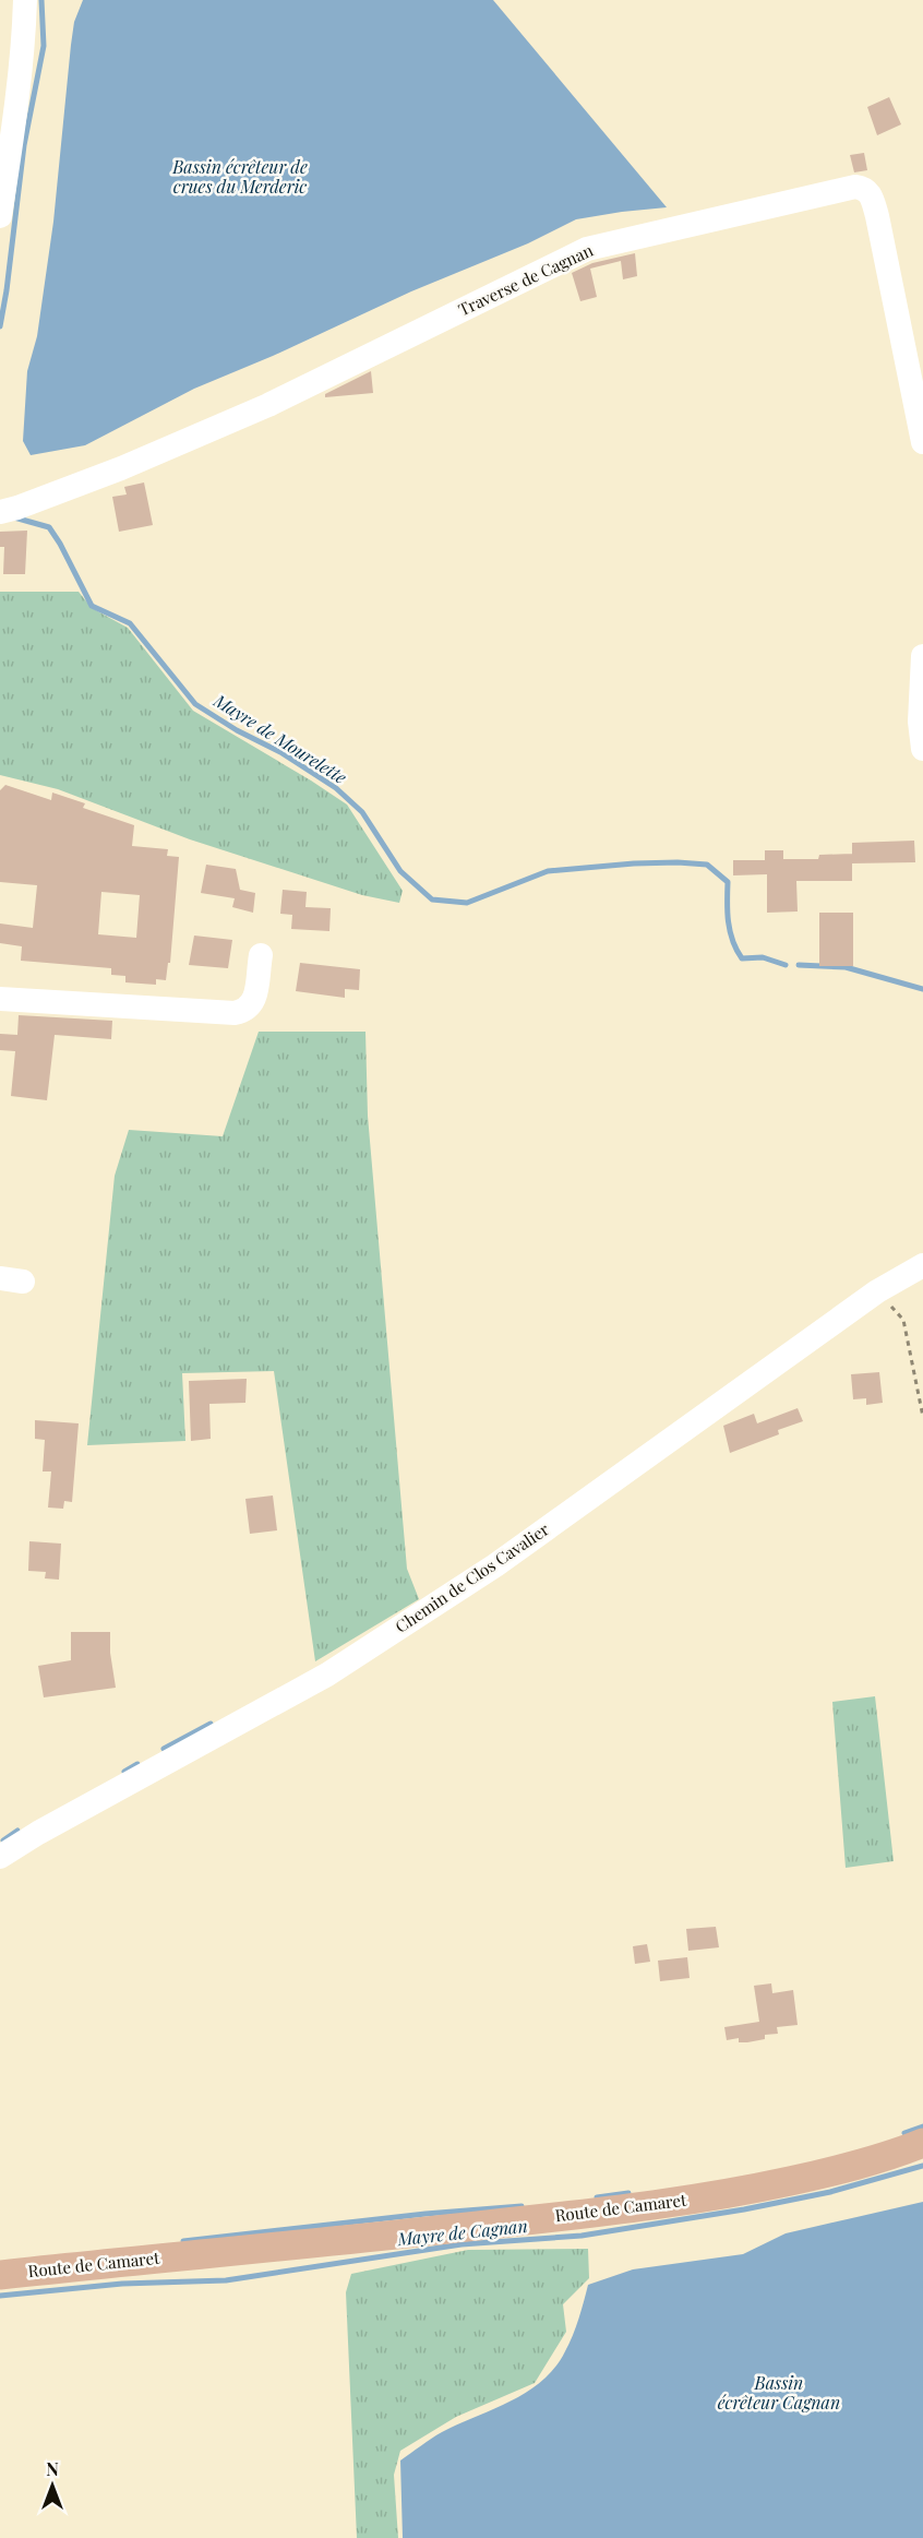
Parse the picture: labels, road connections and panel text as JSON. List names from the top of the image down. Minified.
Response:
{"streets":{"main road":["Route de Camaret"],"street":["Traverse de Cagnan","Chemin de Clos Cavalier"]},"water":["Bassin écrêteur de crues du Merderic","Mayre de Mourelette","Mayre de Cagnan","Bassin écrêteur Cagnan"],"north":"top"}
